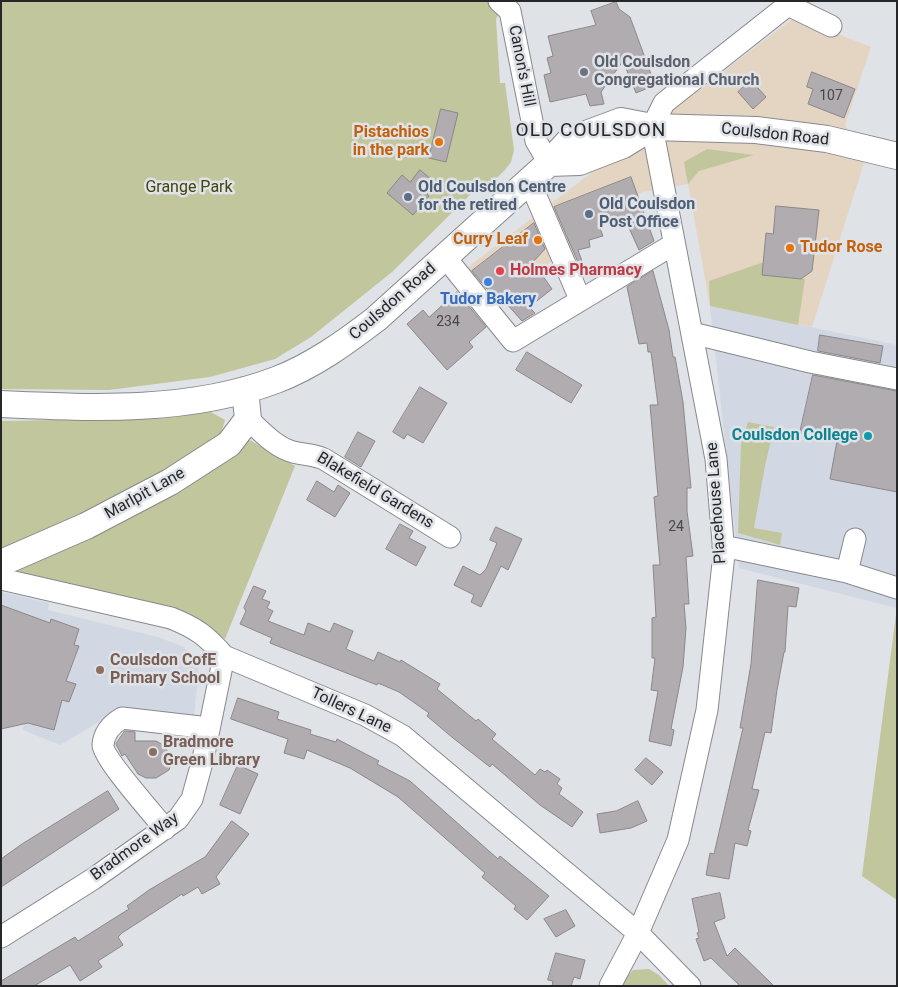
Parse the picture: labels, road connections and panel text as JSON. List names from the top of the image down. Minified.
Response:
{"streets":{"main road":["Coulsdon Road","Marlpit Lane"],"street":["Canon's Hill","Blakefield Gardens","Placehouse Lane","Tollers Lane","Bradmore Way"]},"crossings":[["Canon's Hill","Coulsdon Road"],["Coulsdon Road","Placehouse Lane"],["Blakefield Gardens","Marlpit Lane"],["Placehouse Lane","Tollers Lane"],["Tollers Lane","Bradmore Way"]],"districts":["OLD COULSDON"],"parks":["Grange Park"],"places":["Old Coulsdon Congregational Church","Pistachios in the park","Old Coulsdon Centre for the retired","Old Coulsdon Post Office","Curry Leaf","Tudor Rose","Holmes Pharmacy","Tudor Bakery","Coulsdon College","Coulsdon CofE Primary School","Bradmore Green Library"],"house_numbers":["107","234","24"]}
